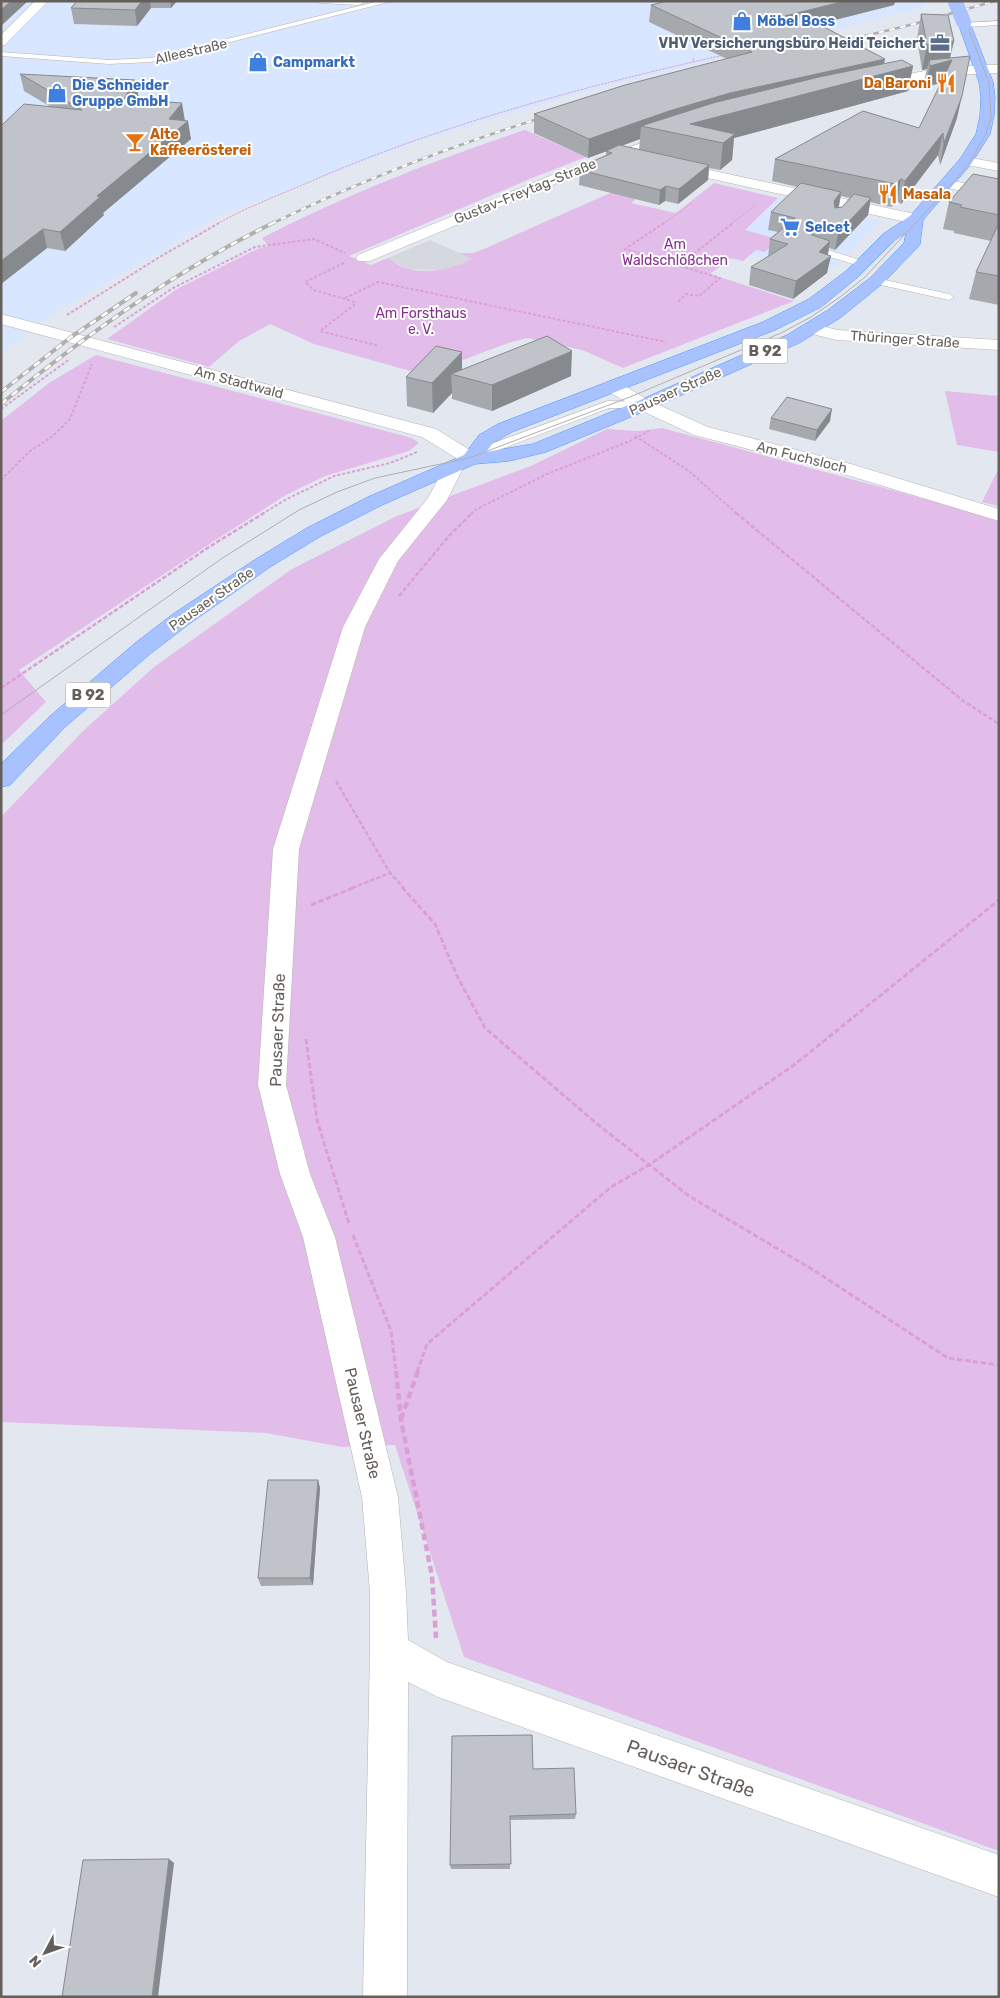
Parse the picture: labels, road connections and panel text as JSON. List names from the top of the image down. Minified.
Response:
{"streets":{"main road":["B 92","Pausaer Straße"],"street":["Gustav-Freytag-Straße","Thüringer Straße","Am Stadtwald","Am Fuchsloch"],"lane":["Alleestraße"]},"crossings":[["Thüringer Straße","Pausaer Straße"],["Am Stadtwald","Pausaer Straße"],["Pausaer Straße","Am Fuchsloch"]],"parks":["Am Waldschlößchen","Am Forsthaus e. V."],"places":{"shop":["Möbel Boss","Campmarkt","Die Schneider Gruppe GmbH"],"office":["VHV Versicherungsbüro Heidi Teichert"],"restaurant":["Da Baroni","Masala"],"bar":["Alte Kaffeerösterei"],"supermarket":["Selcet"]},"north":"bottom left"}
